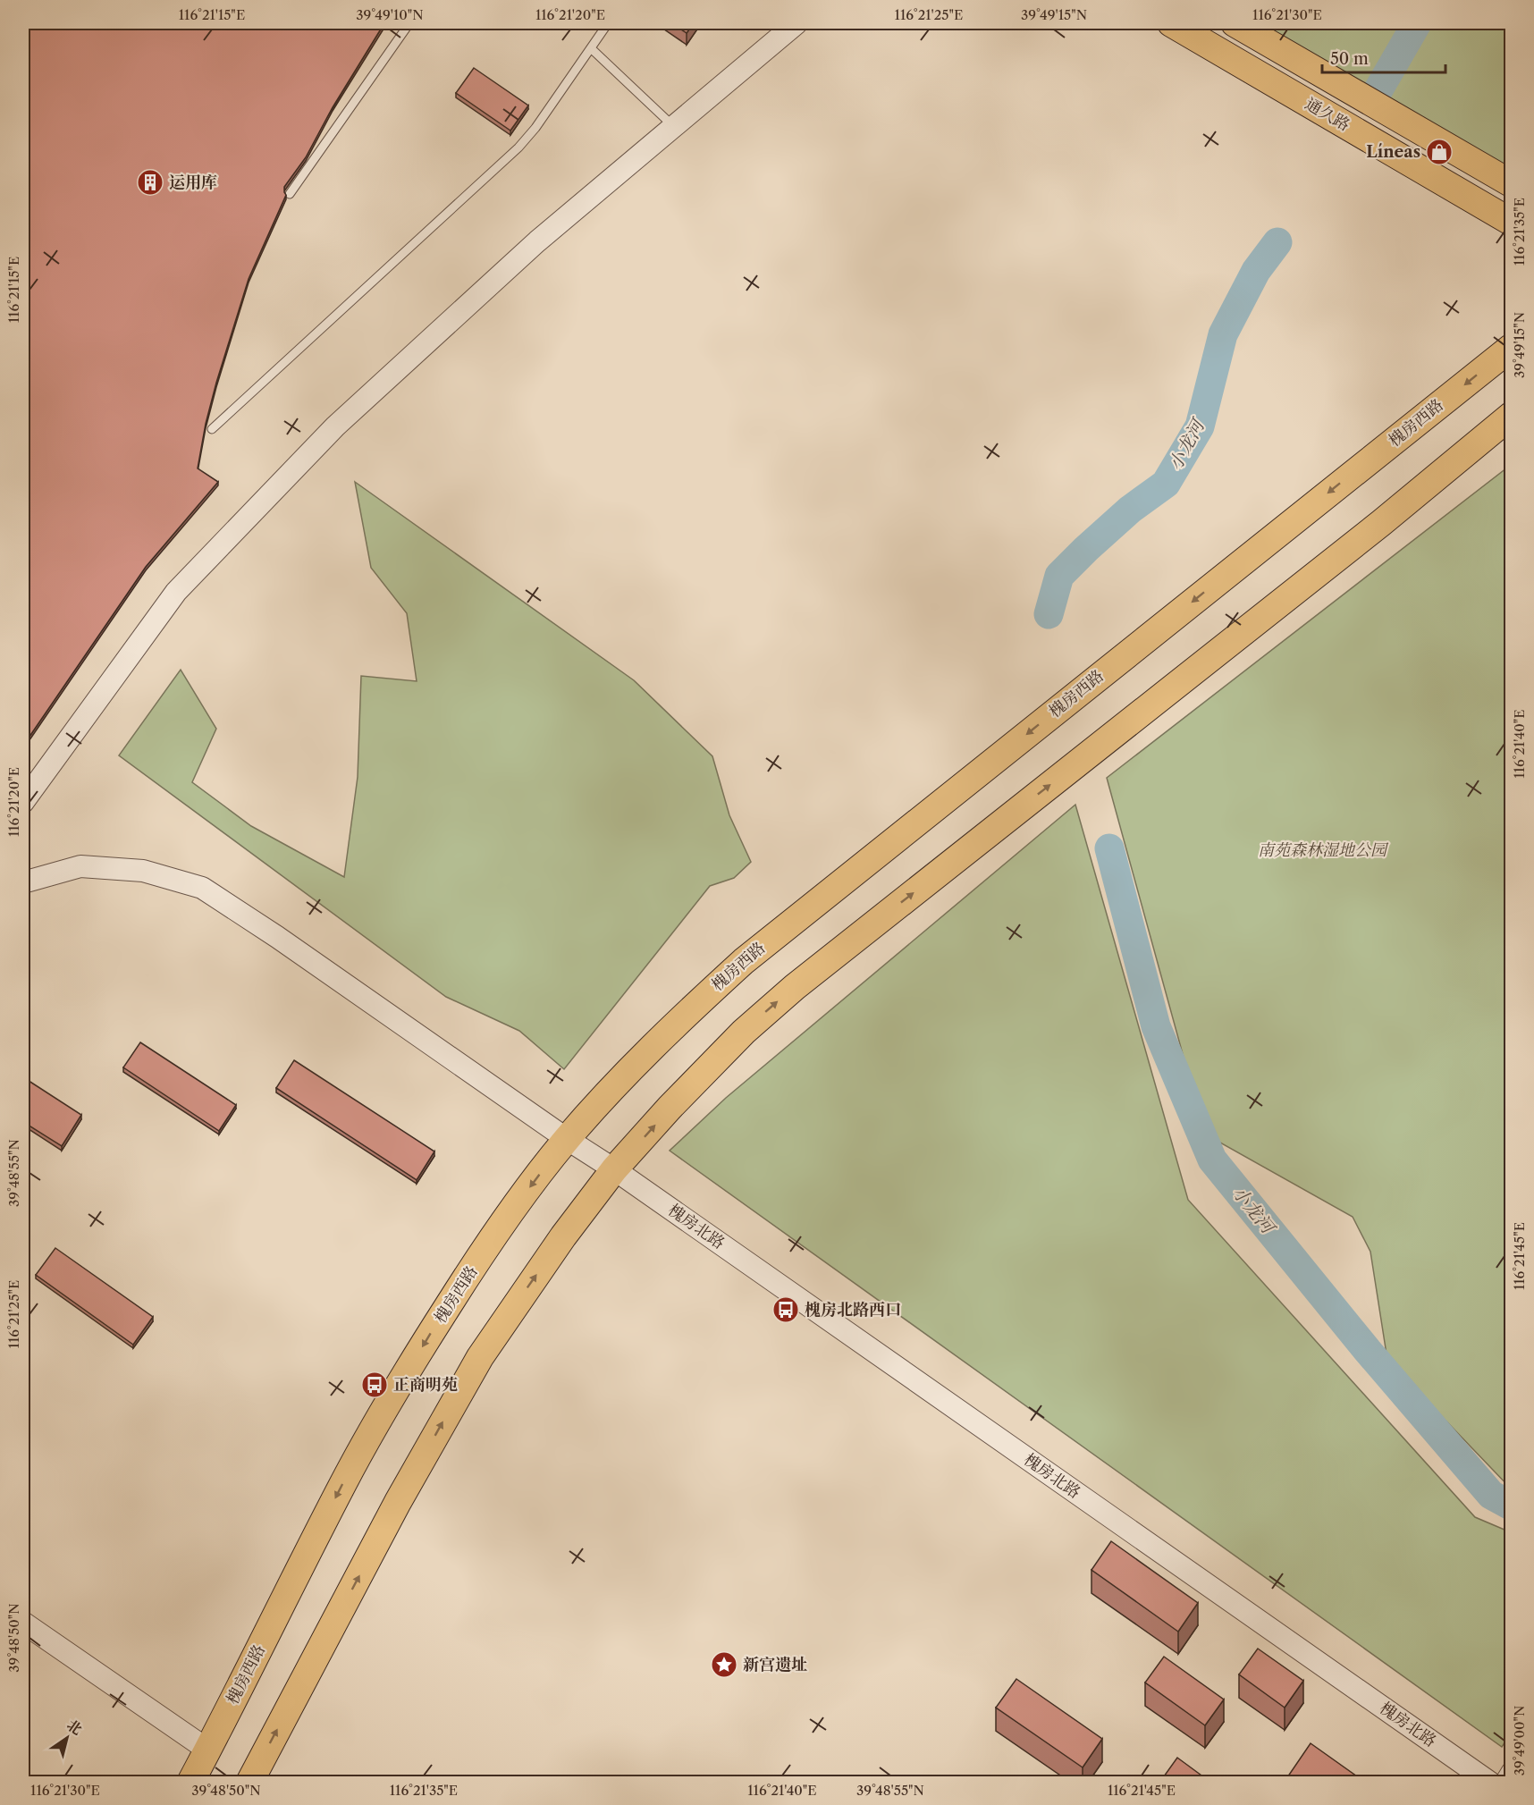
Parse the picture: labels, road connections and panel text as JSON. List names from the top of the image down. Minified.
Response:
{"streets":{"main road":["通久路","槐房西路"],"street":["槐房北路"]},"crossings":[["槐房西路","槐房北路"]],"water":["小龙河"],"parks":["南苑森林湿地公园"],"places":{"shop":["Líneas"],"building":["运用库"],"bus stop":["槐房北路西口","正商明苑"],"place":["新宫遗址"]},"scale_bar":"50 m","north":"top right","coordinates":["116°21'15\"E","39°49'10\"N","116°21'20\"E","116°21'25\"E","39°49'15\"N","116°21'30\"E","116°21'35\"E","116°21'40\"E","39°48'55\"N","116°21'45\"E","39°48'50\"N","39°49'00\"N"]}
